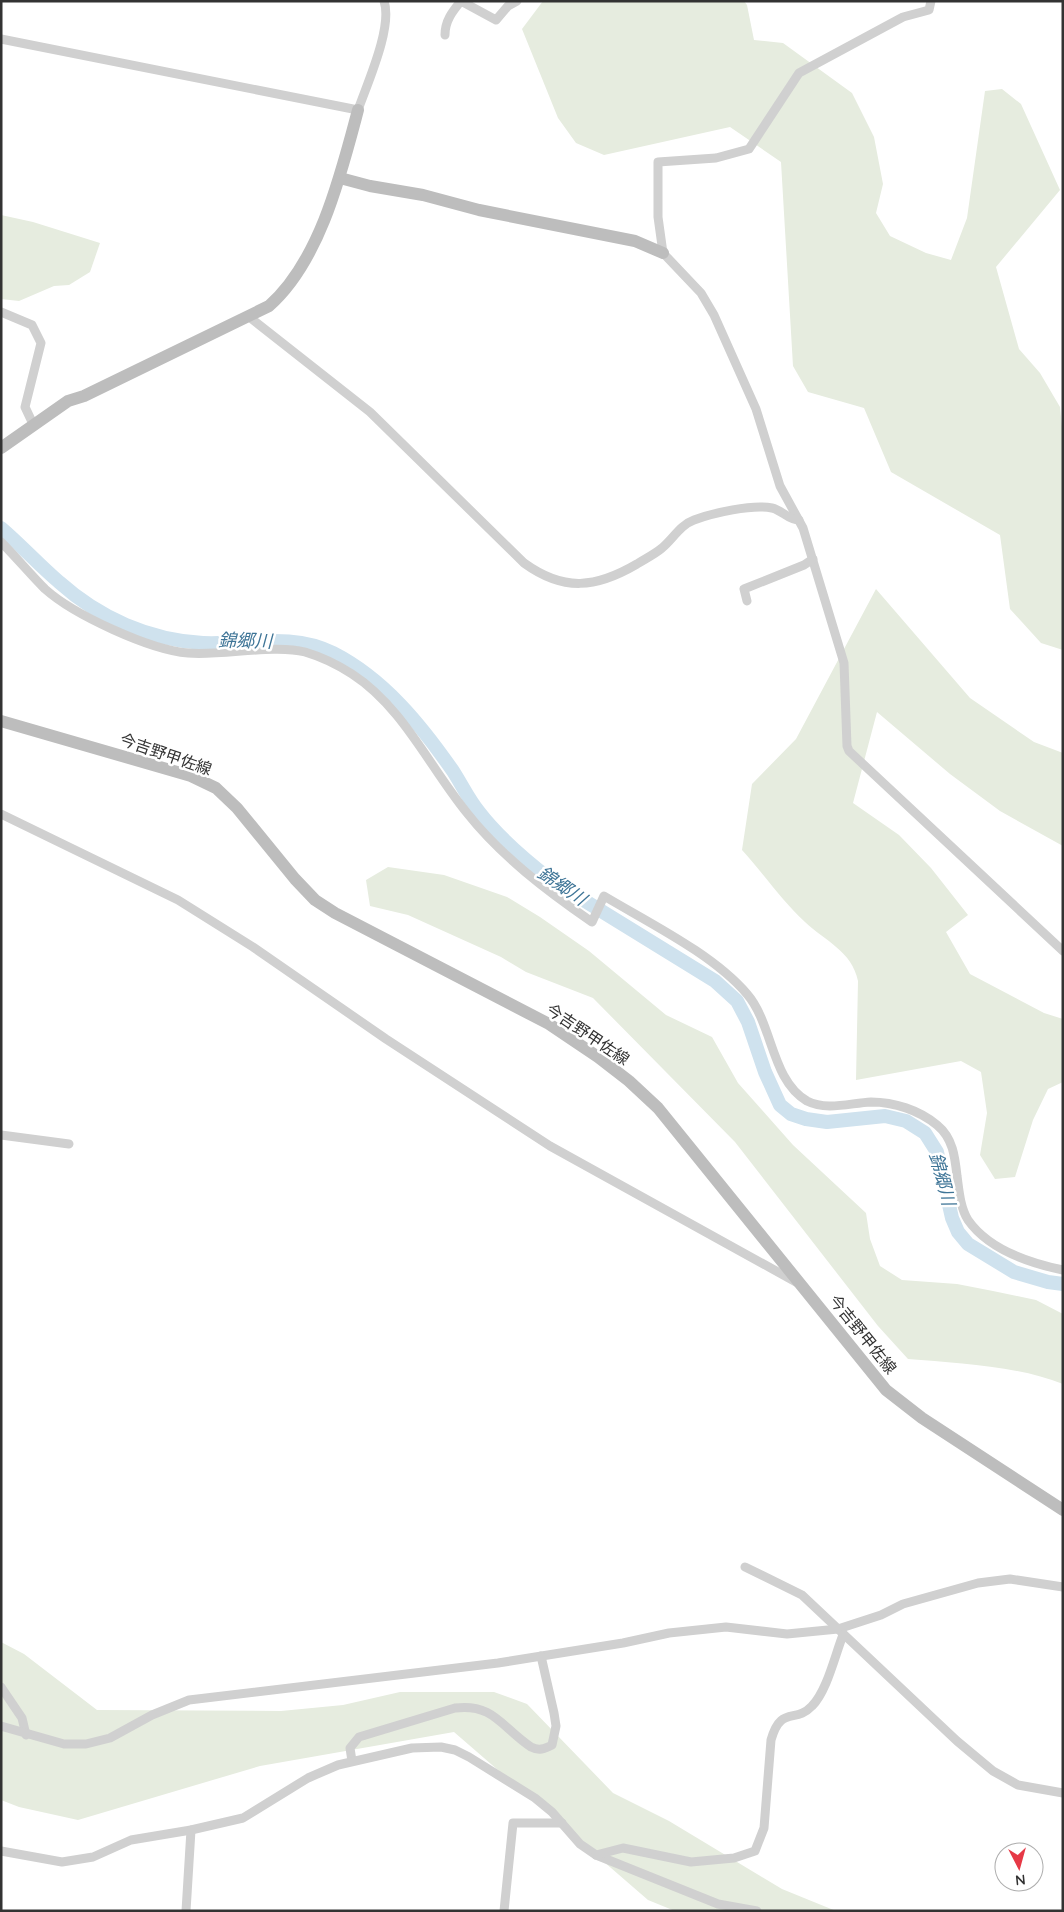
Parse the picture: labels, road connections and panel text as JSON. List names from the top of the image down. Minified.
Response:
{"streets":{"main road":["今吉野甲佐線"]},"water":["錦郷川"],"north":"bottom"}
